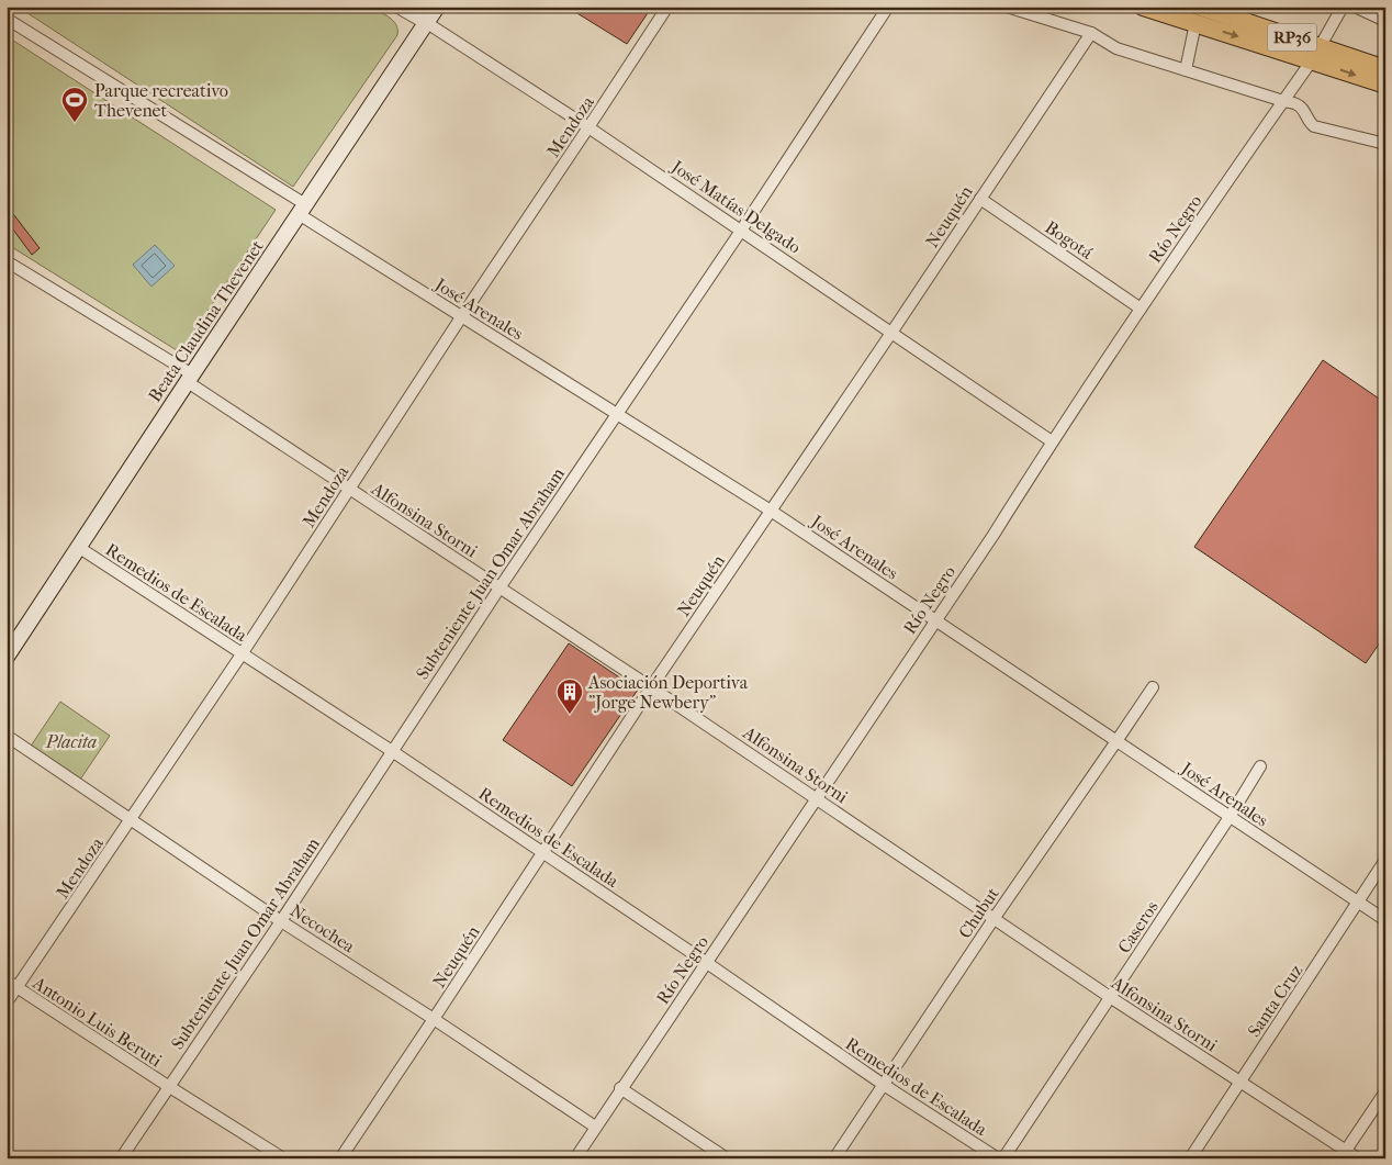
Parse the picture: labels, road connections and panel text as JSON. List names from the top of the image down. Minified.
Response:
{"streets":{"main road":["RP36","Beata Claudina Thevenet"],"street":["Mendoza","José Matías Delgado","Neuquén","Río Negro","Bogotá","José Arenales","Alfonsina Storni","Subteniente Juan Omar Abraham","Remedios de Escalada","Chubut","Caseros","Necochea","Santa Cruz","Antonio Luis Beruti"]},"crossings":[["RP36","Río Negro"],["Mendoza","José Matías Delgado"],["Mendoza","José Arenales"],["Mendoza","Alfonsina Storni"],["Mendoza","Remedios de Escalada"],["Mendoza","Necochea"],["Mendoza","Antonio Luis Beruti"],["José Matías Delgado","Neuquén"],["José Matías Delgado","Río Negro"],["José Matías Delgado","Beata Claudina Thevenet"],["José Matías Delgado","Subteniente Juan Omar Abraham"],["Neuquén","Bogotá"],["Neuquén","José Arenales"],["Neuquén","Alfonsina Storni"],["Neuquén","Remedios de Escalada"],["Neuquén","Necochea"],["Río Negro","Bogotá"],["Río Negro","José Arenales"],["Río Negro","Alfonsina Storni"],["Río Negro","Remedios de Escalada"],["Río Negro","Necochea"],["José Arenales","Beata Claudina Thevenet"],["José Arenales","Subteniente Juan Omar Abraham"],["José Arenales","Chubut"],["José Arenales","Caseros"],["José Arenales","Santa Cruz"],["Beata Claudina Thevenet","Alfonsina Storni"],["Beata Claudina Thevenet","Remedios de Escalada"],["Alfonsina Storni","Subteniente Juan Omar Abraham"],["Alfonsina Storni","Chubut"],["Alfonsina Storni","Caseros"],["Alfonsina Storni","Santa Cruz"],["Subteniente Juan Omar Abraham","Remedios de Escalada"],["Subteniente Juan Omar Abraham","Necochea"],["Subteniente Juan Omar Abraham","Antonio Luis Beruti"],["Remedios de Escalada","Chubut"]],"parks":["Placita"],"places":{"sports":["Parque recreativo Thevenet"],"building":["Asociación Deportiva \"Jorge Newbery\""]}}
